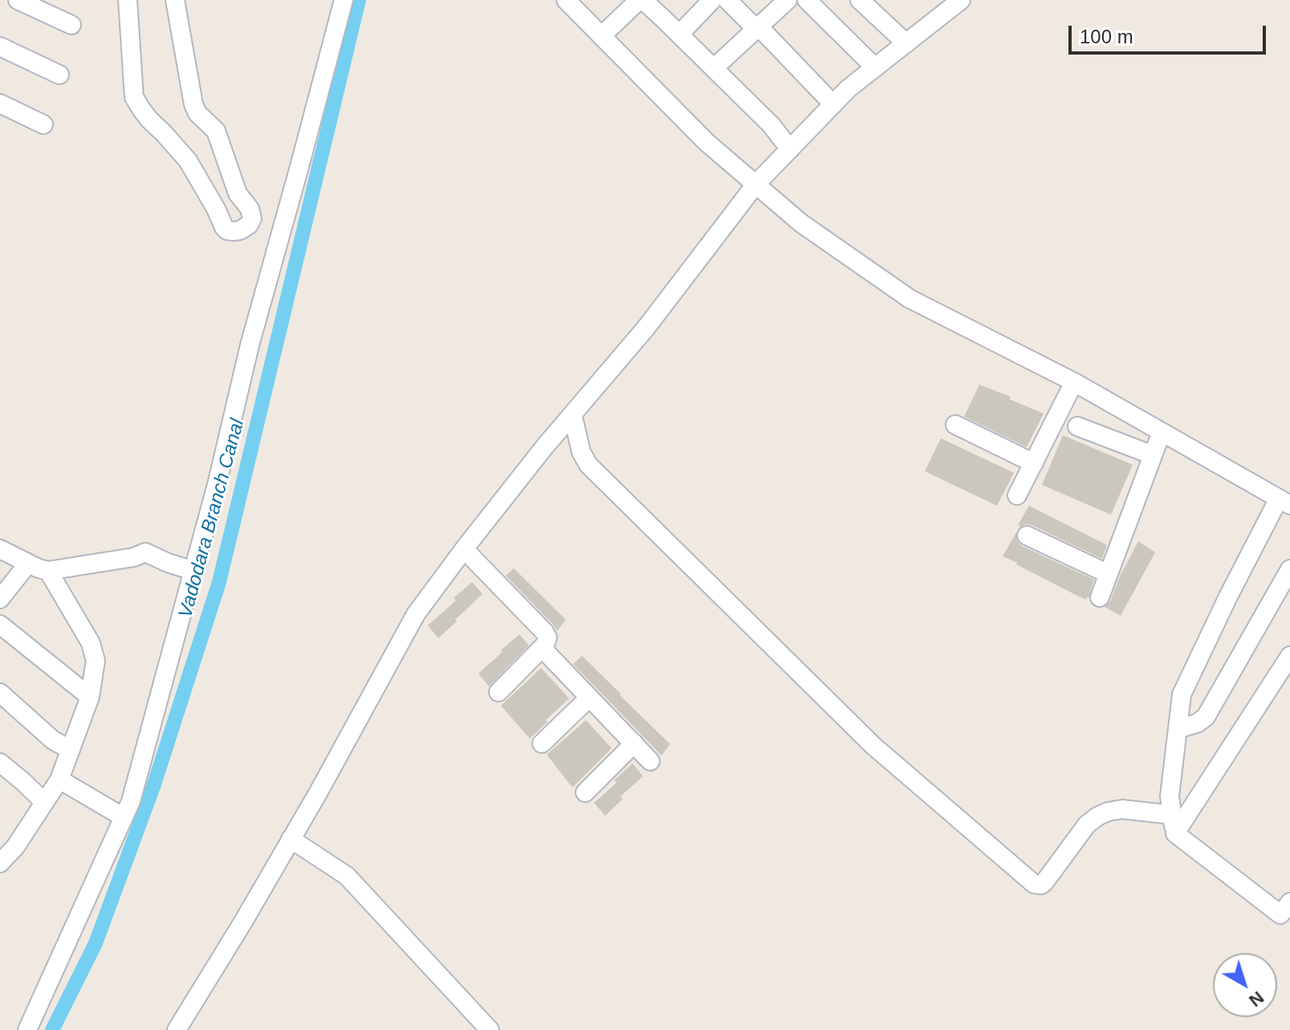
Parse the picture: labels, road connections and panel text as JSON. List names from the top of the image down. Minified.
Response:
{"water":["Vadodara Branch Canal"],"scale_bar":"100 m","north":"bottom right"}
